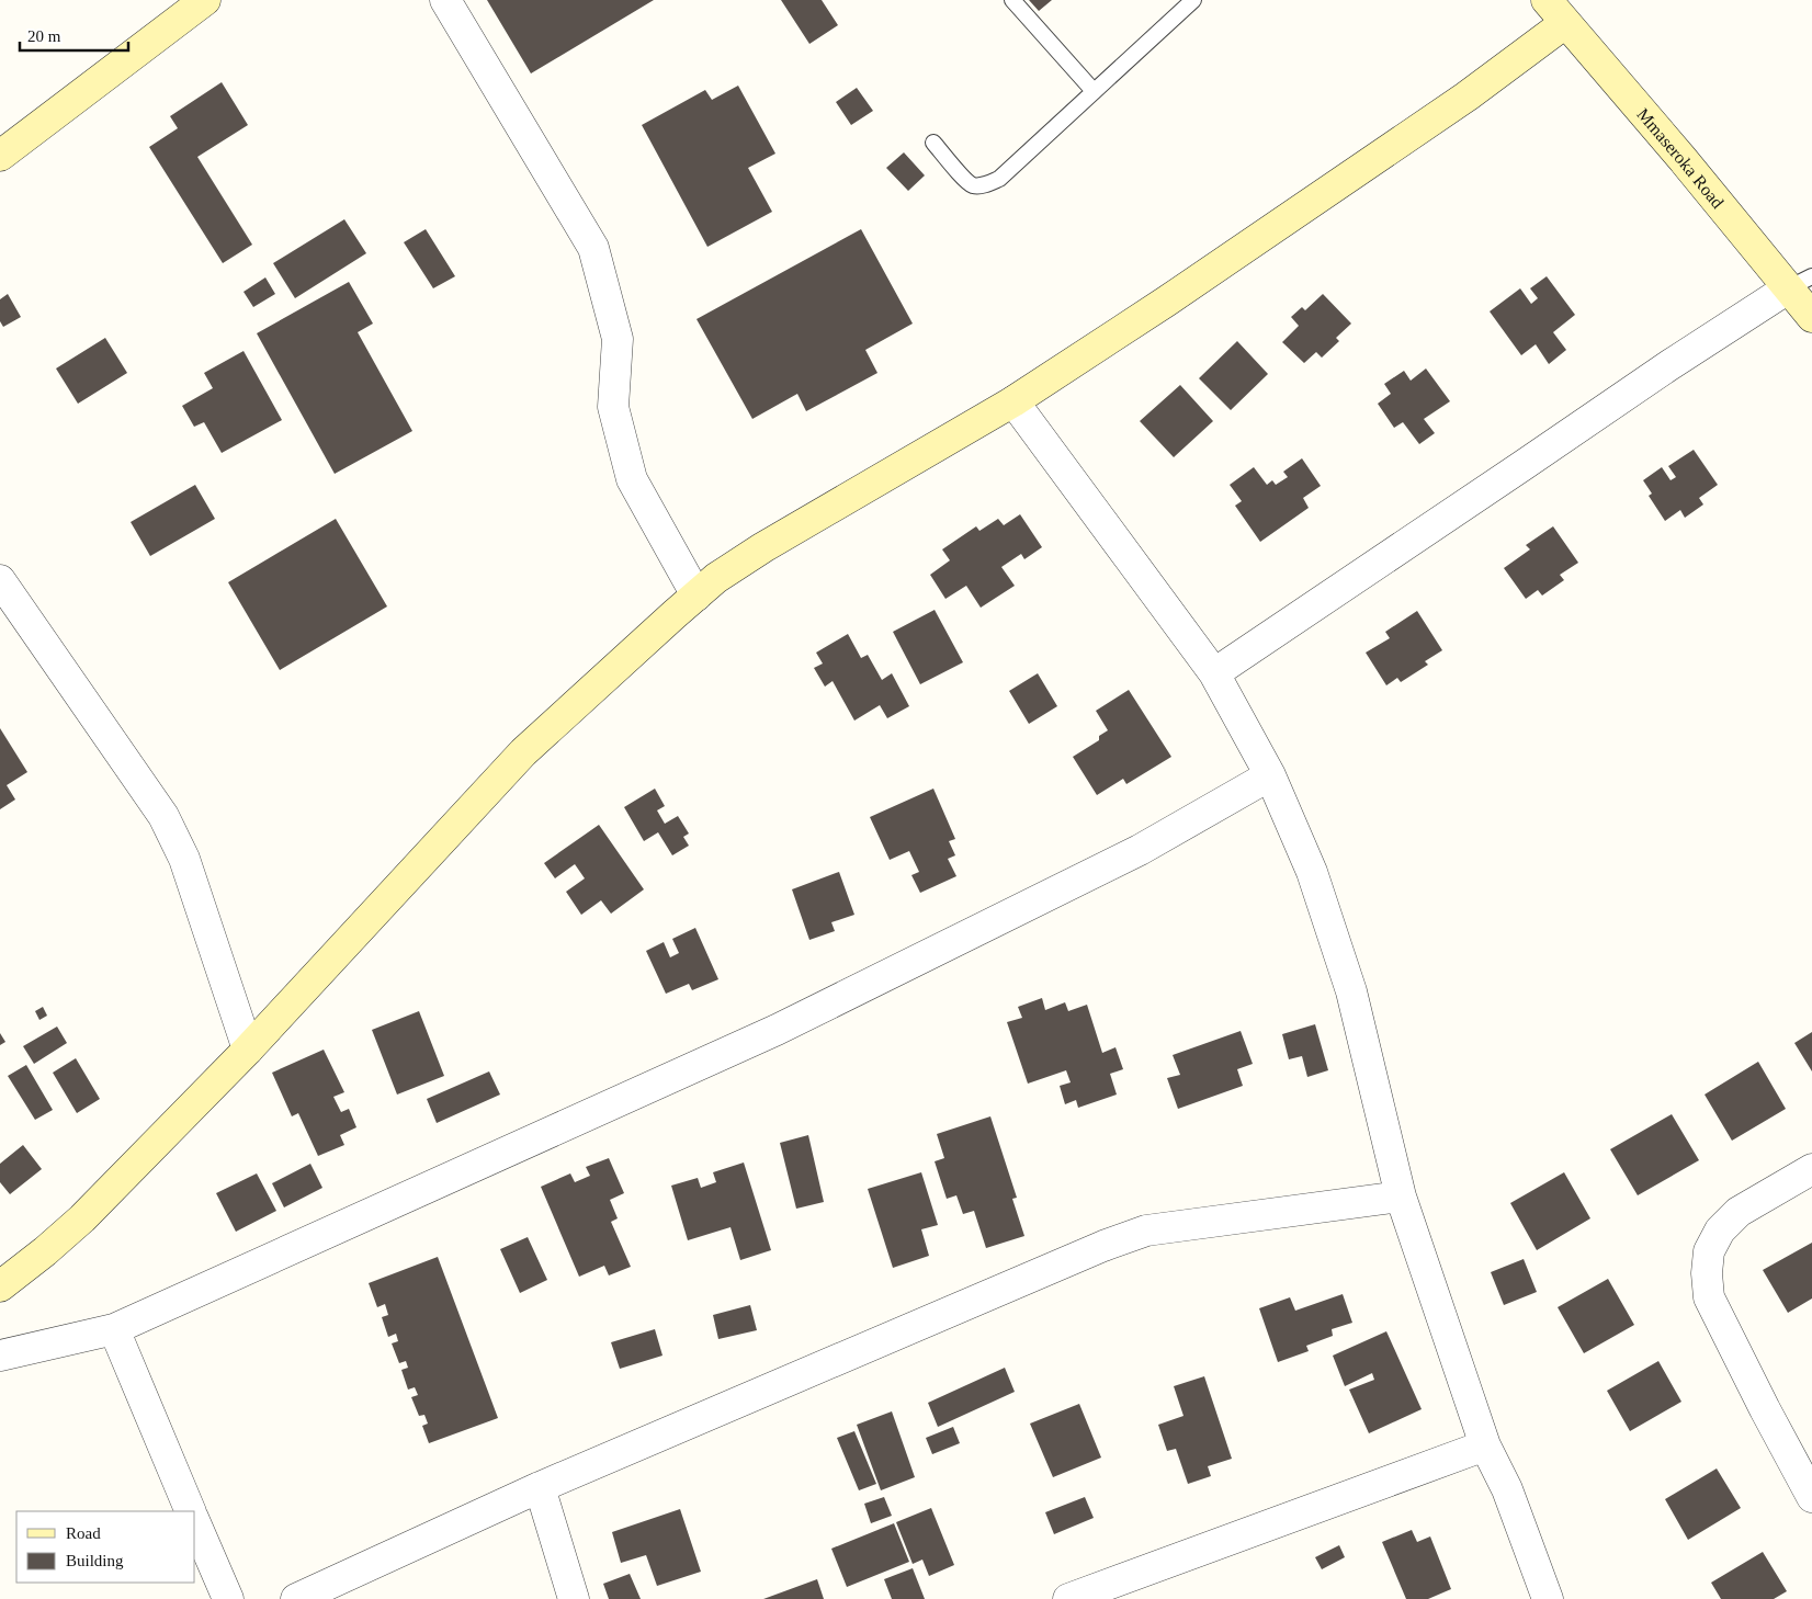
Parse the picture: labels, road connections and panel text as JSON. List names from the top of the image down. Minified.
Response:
{"streets":{"street":["Mmaseroka Road"]},"legend":["Road","Building"],"scale_bar":"20 m"}
